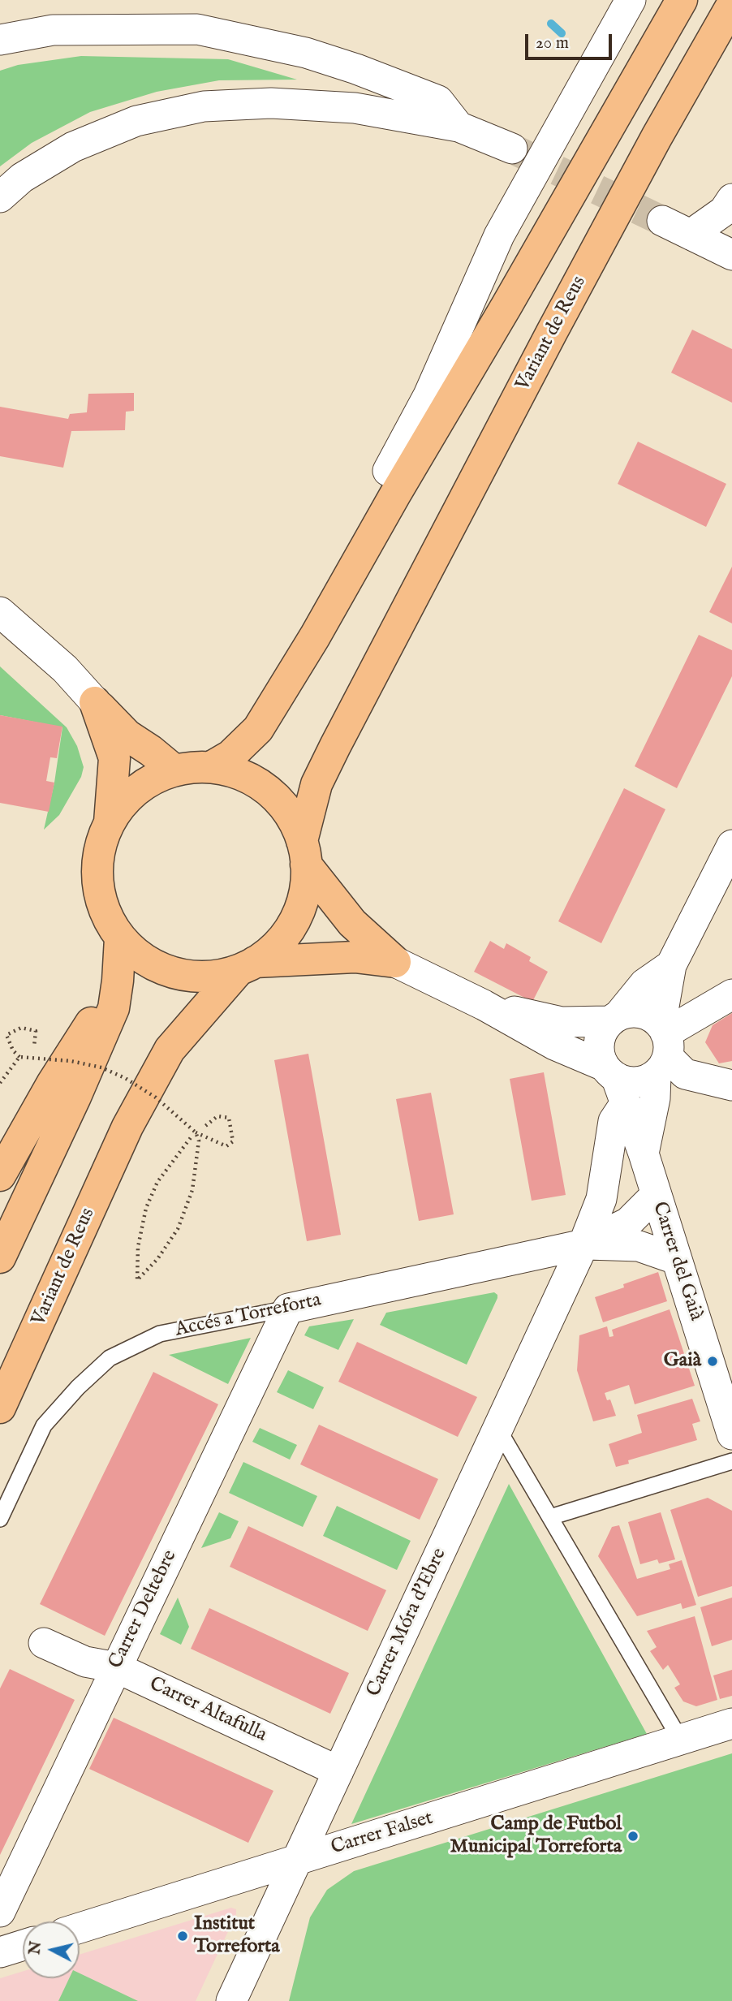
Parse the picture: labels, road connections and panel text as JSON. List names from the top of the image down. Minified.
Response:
{"streets":{"highway":["Variant de Reus"],"street":["Carrer del Gaià","Accés a Torreforta","Carrer Deltebre","Carrer Móra d'Ebre","Carrer Altafulla","Carrer Falset"]},"crossings":[["Carrer del Gaià","Carrer Móra d'Ebre"],["Accés a Torreforta","Carrer Deltebre"],["Accés a Torreforta","Carrer Móra d'Ebre"],["Carrer Deltebre","Carrer Altafulla"],["Carrer Móra d'Ebre","Carrer Altafulla"],["Carrer Móra d'Ebre","Carrer Falset"]],"places":["Gaià","Camp de Futbol Municipal Torreforta","Institut Torreforta"],"scale_bar":"20 m","north":"left"}
